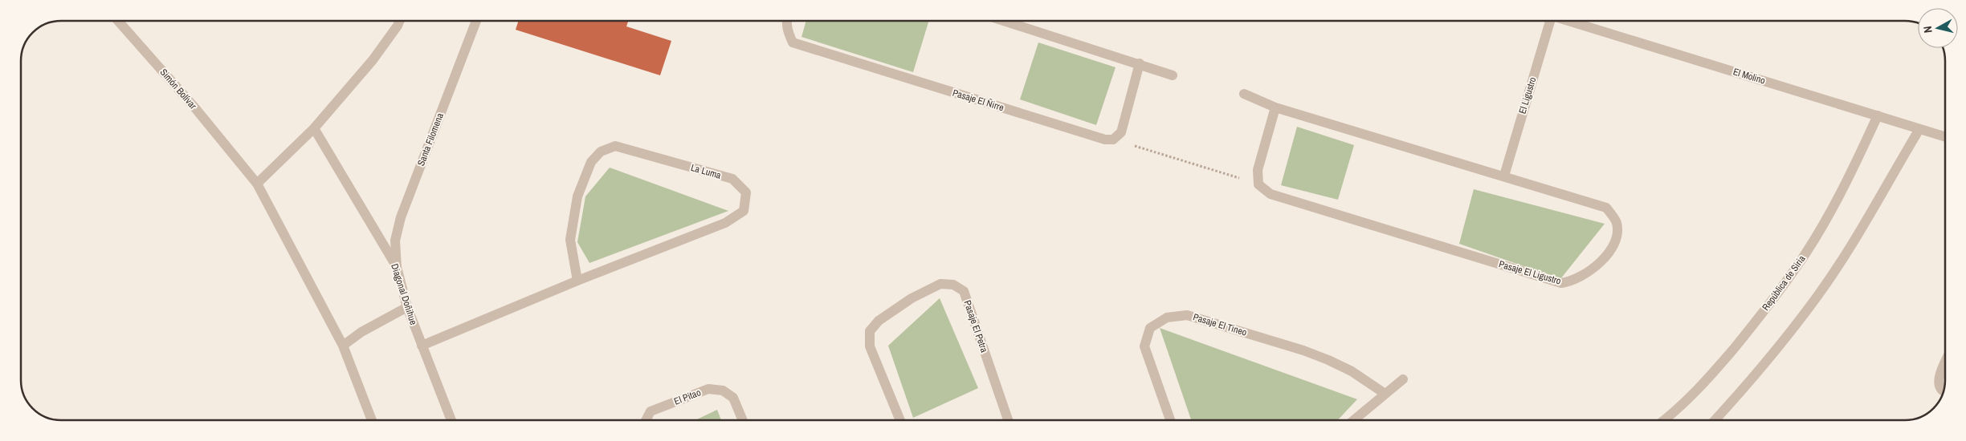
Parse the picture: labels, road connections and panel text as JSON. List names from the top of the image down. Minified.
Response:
{"streets":{"street":["El Molino","Simón Bolívar","El Ligustro","Pasaje El Ñirre","Santa Filomena","La Luma","Pasaje El Ligustro","República de Siria","Diagonal Doñihue","Pasaje El Tineo","Pasaje El Petra","El Pitao"]},"crossings":[["El Molino","República de Siria"],["El Ligustro","Pasaje El Ligustro"],["Santa Filomena","Diagonal Doñihue"],["La Luma","Diagonal Doñihue"]],"north":"left"}
